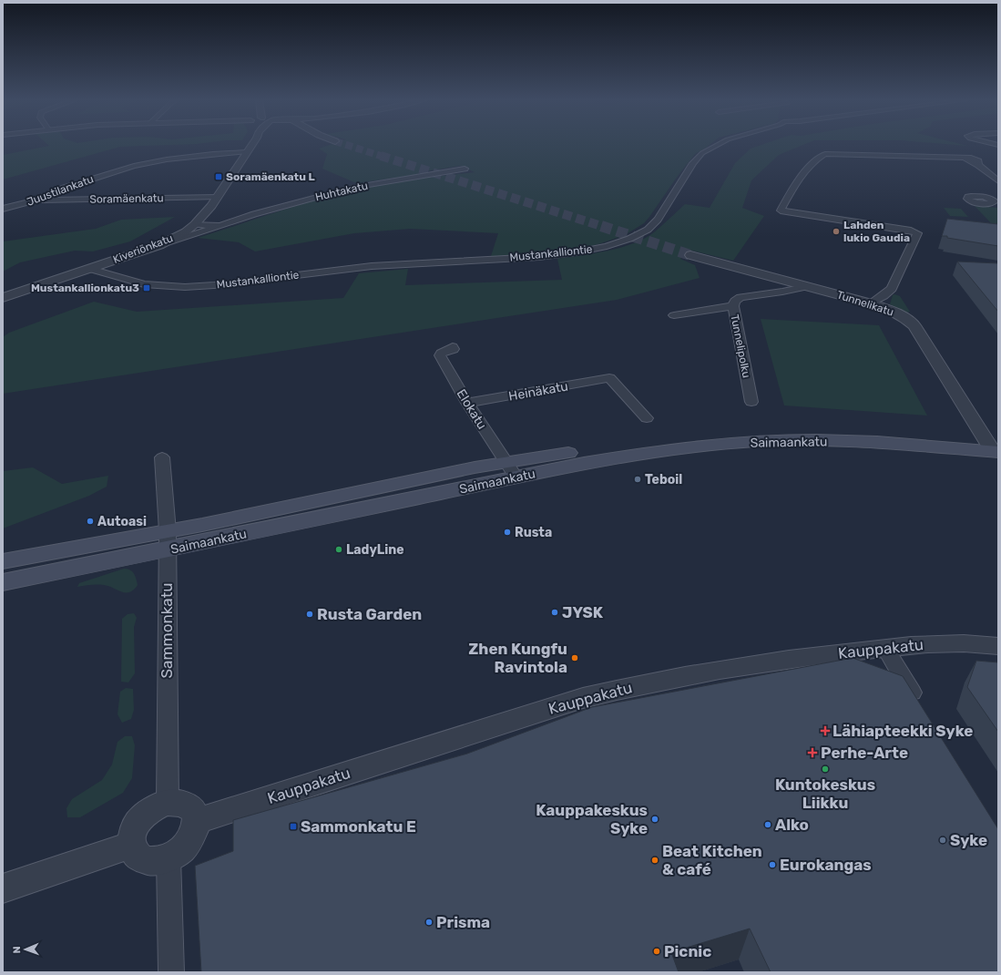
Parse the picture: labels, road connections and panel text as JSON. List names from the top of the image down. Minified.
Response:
{"streets":{"main road":["Saimaankatu"],"street":["Juustilankatu","Huhtakatu","Soramäenkatu","Kiveriönkatu","Mustankalliontie","Tunnelikatu","Tunnelipolku","Heinäkatu","Elokatu","Sammonkatu","Kauppakatu"]},"crossings":[["Juustilankatu","Soramäenkatu"],["Juustilankatu","Kiveriönkatu"],["Huhtakatu","Kiveriönkatu"],["Soramäenkatu","Kiveriönkatu"],["Kiveriönkatu","Mustankalliontie"],["Tunnelikatu","Tunnelipolku"],["Tunnelikatu","Saimaankatu"],["Heinäkatu","Elokatu"],["Elokatu","Saimaankatu"],["Saimaankatu","Sammonkatu"],["Sammonkatu","Kauppakatu"]],"places":{"transit":["Soramäenkatu L","Mustankallionkatu3","Sammonkatu E"],"other":["Lahden lukio Gaudia","Teboil","Autoasi","Rusta","LadyLine","JYSK","Rusta Garden","Zhen Kungfu Ravintola","Kuntokeskus Liikku","Kauppakeskus Syke","Alko","Syke","Beat Kitchen & café","Eurokangas","Prisma","Picnic"],"health":["Lähiapteekki Syke","Perhe-Arte"]},"north":"left"}
